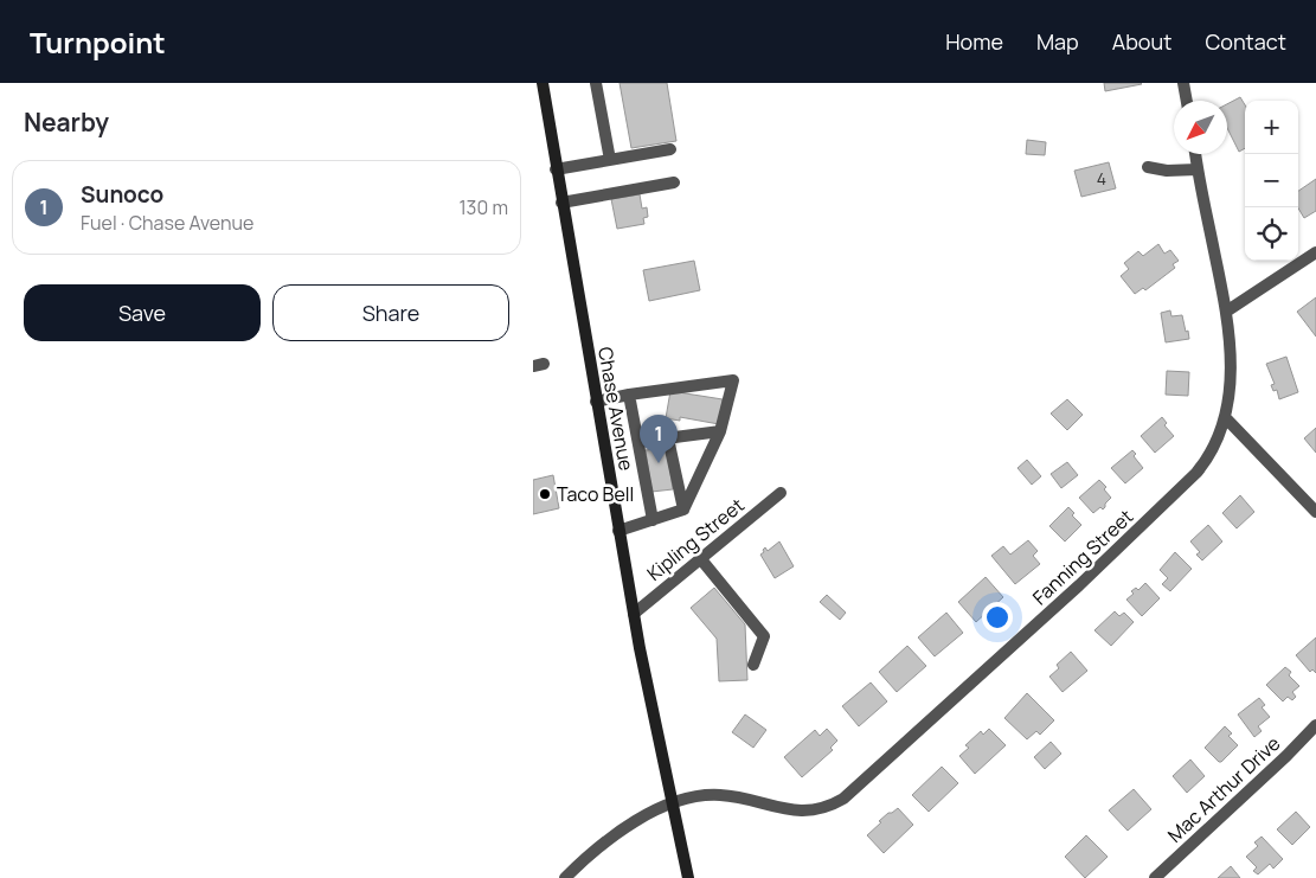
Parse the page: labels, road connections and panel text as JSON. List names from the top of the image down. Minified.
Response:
{"streets":{"main road":["Chase Avenue"],"street":["Kipling Street","Fanning Street","Mac Arthur Drive"]},"crossings":[["Chase Avenue","Kipling Street"],["Chase Avenue","Fanning Street"]],"places":["Taco Bell"],"house_numbers":["4"],"north":"bottom left","page":{"header":"Turnpoint","nav":["Home","Map","About","Contact"],"heading":"Nearby","map_buttons":["+","−"],"list":[{"mark":"1","name":"Sunoco","note":"Fuel · Chase Avenue","value":"130 m"}],"buttons":["Save","Share"],"pins":"1"}}
